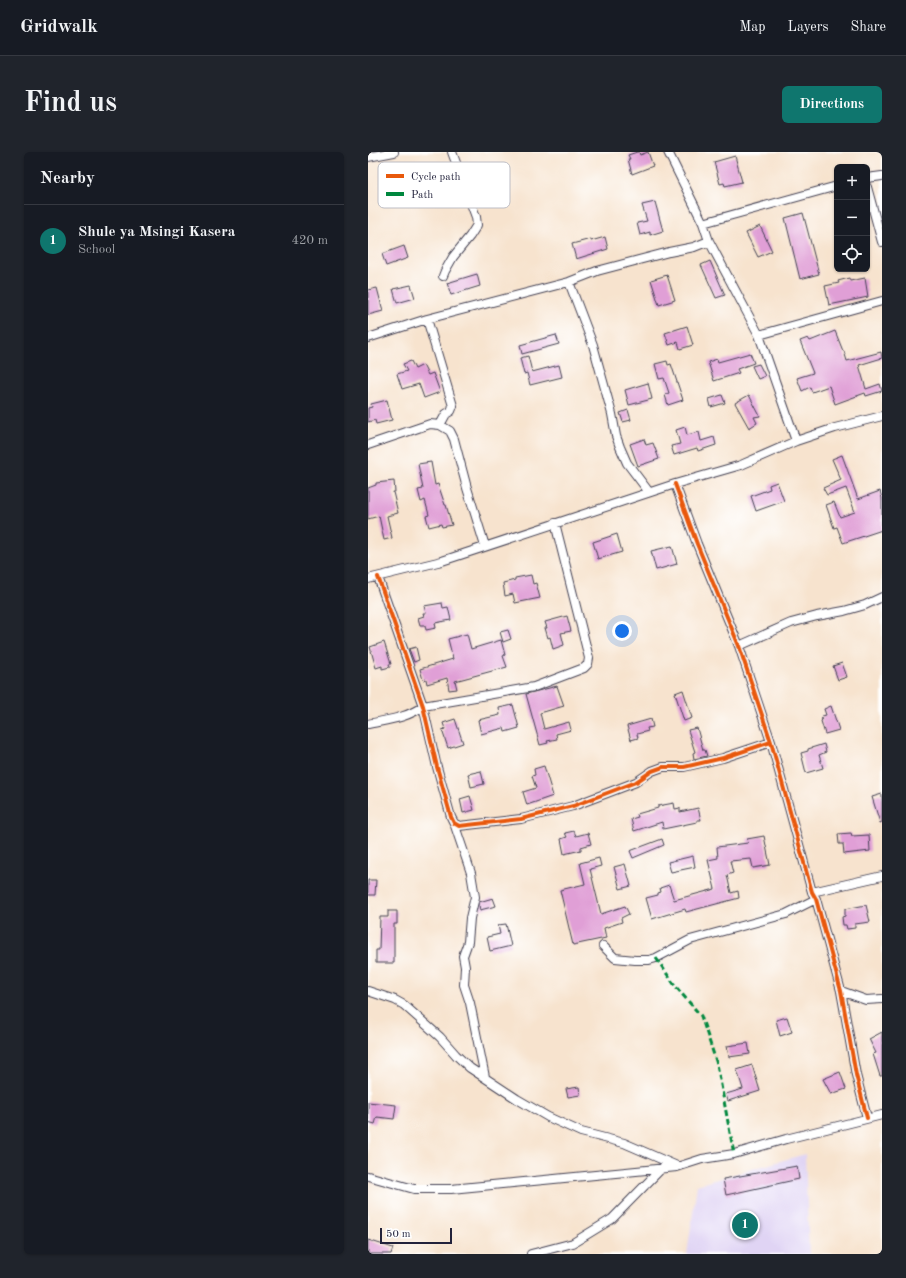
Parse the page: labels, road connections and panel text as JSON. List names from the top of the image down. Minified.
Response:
{"legend":["Cycle path","Path"],"scale_bar":"50 m","page":{"header":"Gridwalk","nav":["Map","Layers","Share"],"buttons":"Directions","title":"Find us","heading":"Nearby","map_buttons":["+","−"],"list":[{"mark":"1","name":"Shule ya Msingi Kasera","note":"School","value":"420 m"}],"pins":"1","scale":"50 m"}}
